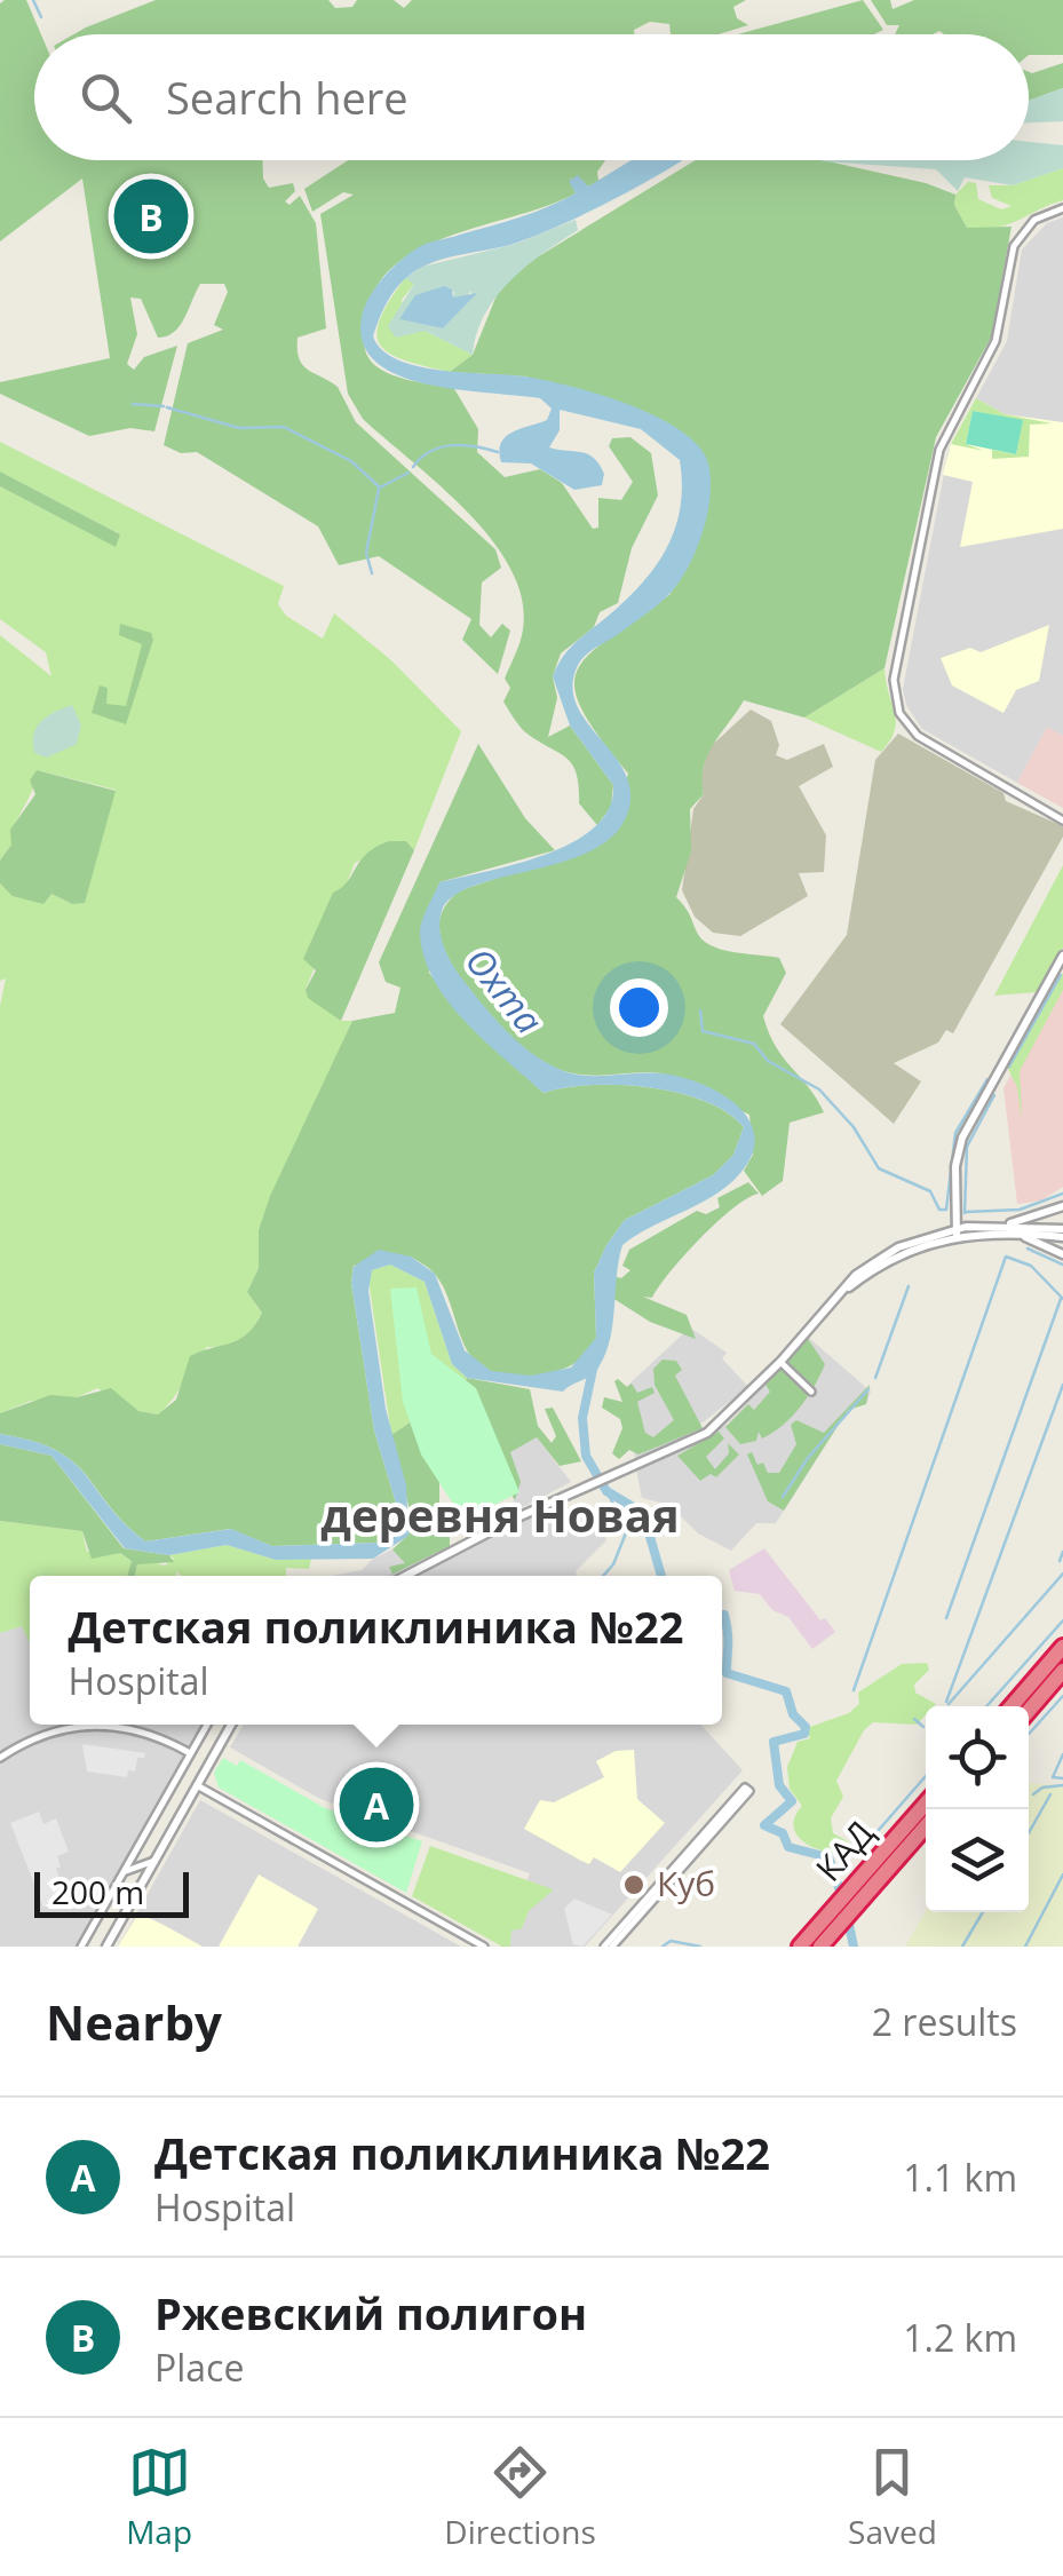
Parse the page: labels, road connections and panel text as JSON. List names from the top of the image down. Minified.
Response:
{"streets":{"highway":["КАД"]},"districts":["деревня Новая"],"water":["Охта"],"places":["Куб"],"scale_bar":"200 m","page":{"search":"Search here","pins":["B","A"],"popup":["Детская поликлиника №22","Hospital"],"scale":"200 m","heading":["Nearby","2 results"],"list":[{"mark":"A","name":"Детская поликлиника №22","note":"Hospital","value":"1.1 km"},{"mark":"B","name":"Ржевский полигон","note":"Place","value":"1.2 km"}],"nav":["Map","Directions","Saved"]}}
